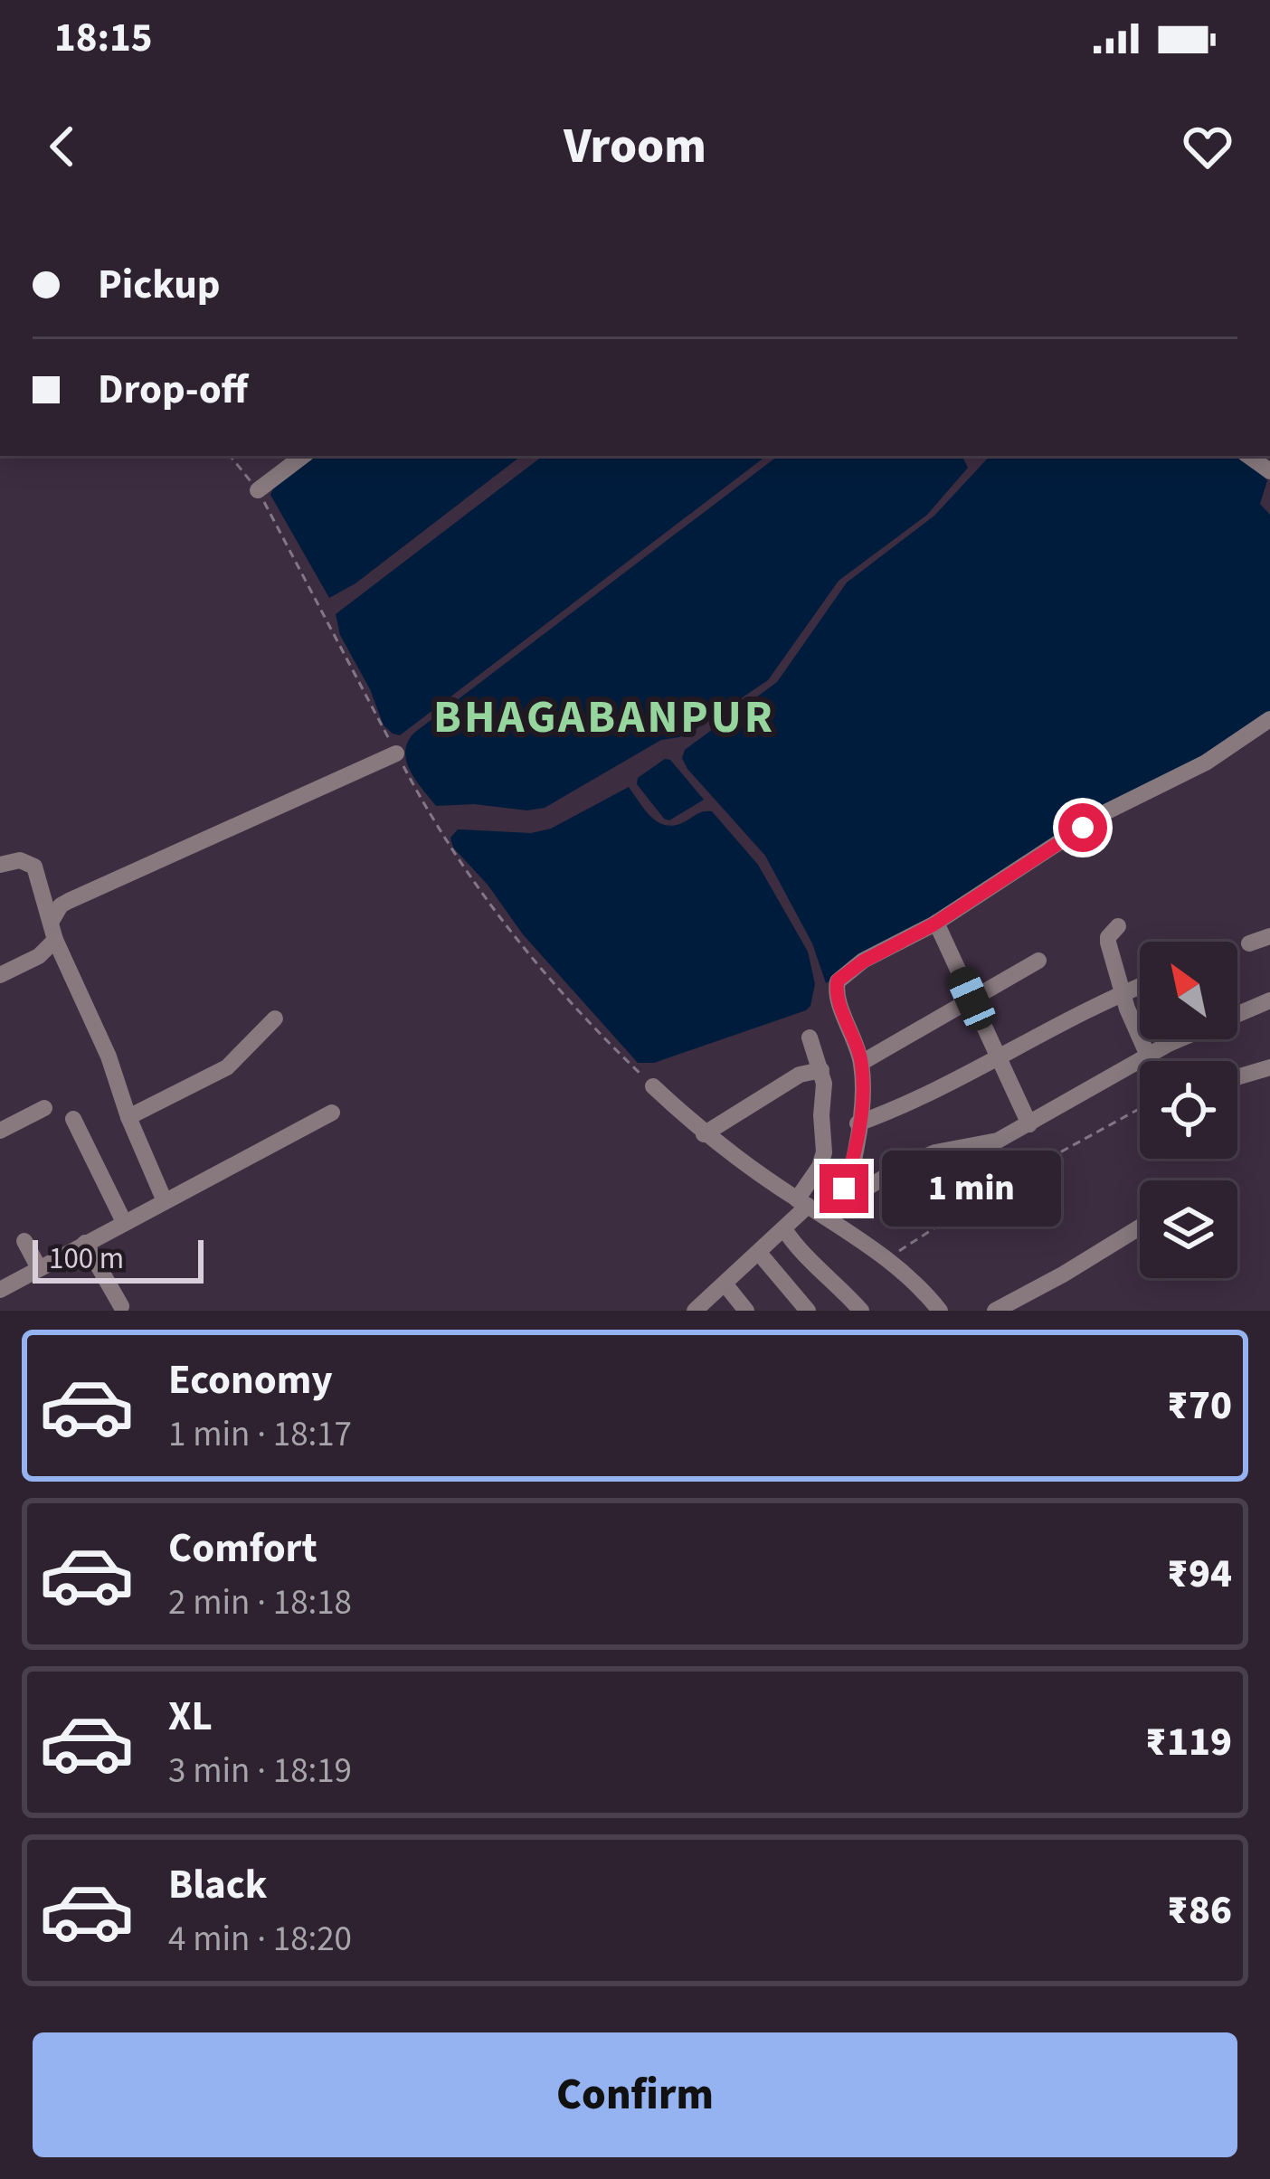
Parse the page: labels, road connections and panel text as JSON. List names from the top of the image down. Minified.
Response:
{"districts":["BHAGABANPUR"],"scale_bar":"100 m","north":"top left","page":{"status":"18:15","header":"Vroom","banner":["Pickup","Drop-off"],"bubble":"1 min","scale":"100 m","list":[{"name":"Economy","note":"1 min · 18:17","value":"₹70"},{"name":"Comfort","note":"2 min · 18:18","value":"₹94"},{"name":"XL","note":"3 min · 18:19","value":"₹119"},{"name":"Black","note":"4 min · 18:20","value":"₹86"}],"buttons":"Confirm"}}
